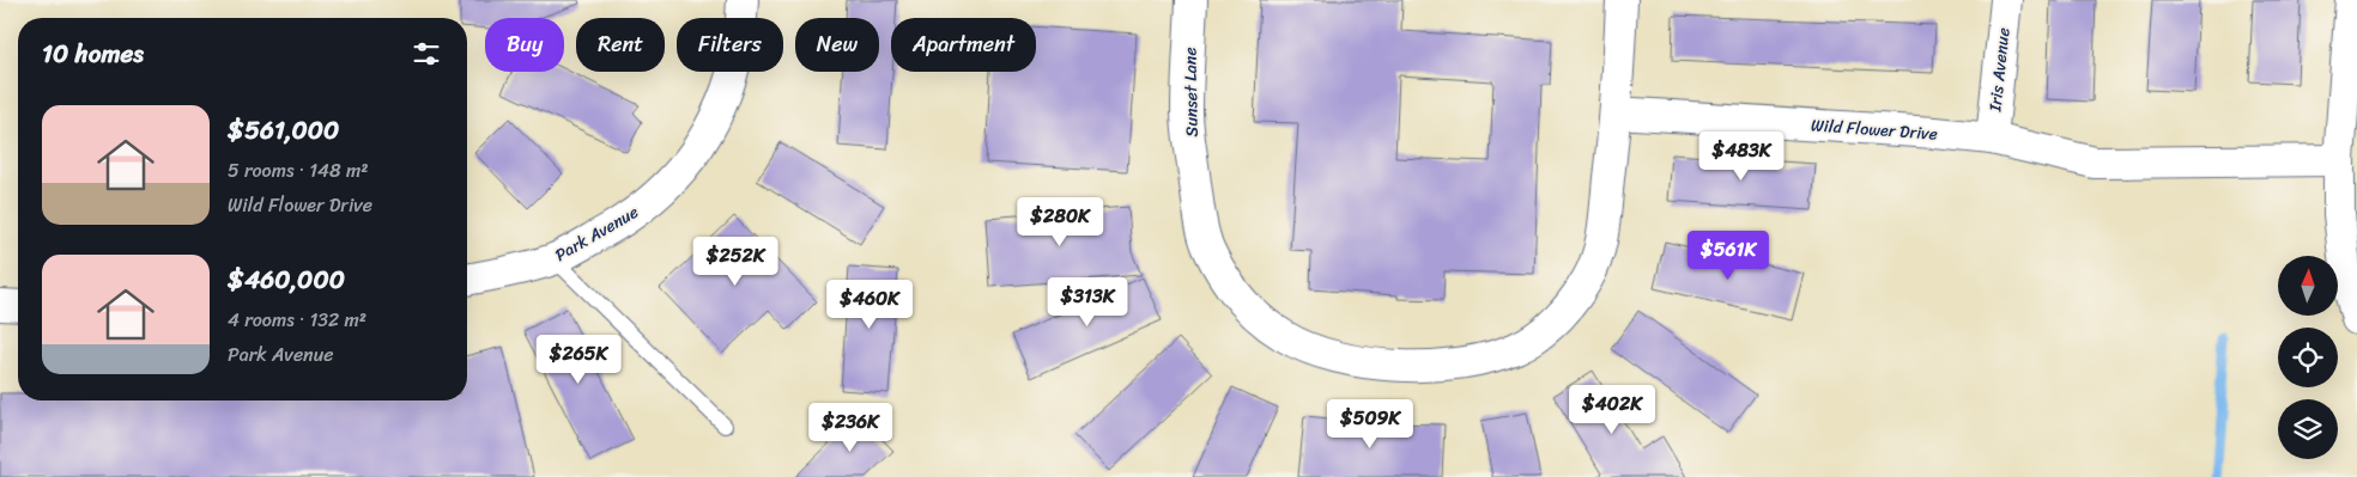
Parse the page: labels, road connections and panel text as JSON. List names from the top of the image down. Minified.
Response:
{"streets":{"street":["Iris Avenue","Sunset Lane","Wild Flower Drive","Park Avenue"]},"crossings":[["Iris Avenue","Wild Flower Drive"],["Sunset Lane","Wild Flower Drive"]],"north":"top","page":{"chip":["Buy","Rent","Filters","New","Apartment"],"heading":"10 homes","list":[{"name":"$561,000","note":"5 rooms · 148 m² · Wild Flower Drive"},{"name":"$460,000","note":"4 rooms · 132 m² · Park Avenue"}],"price":["$483K","$280K","$561K","$252K","$313K","$460K","$265K","$402K","$509K","$236K"]}}
